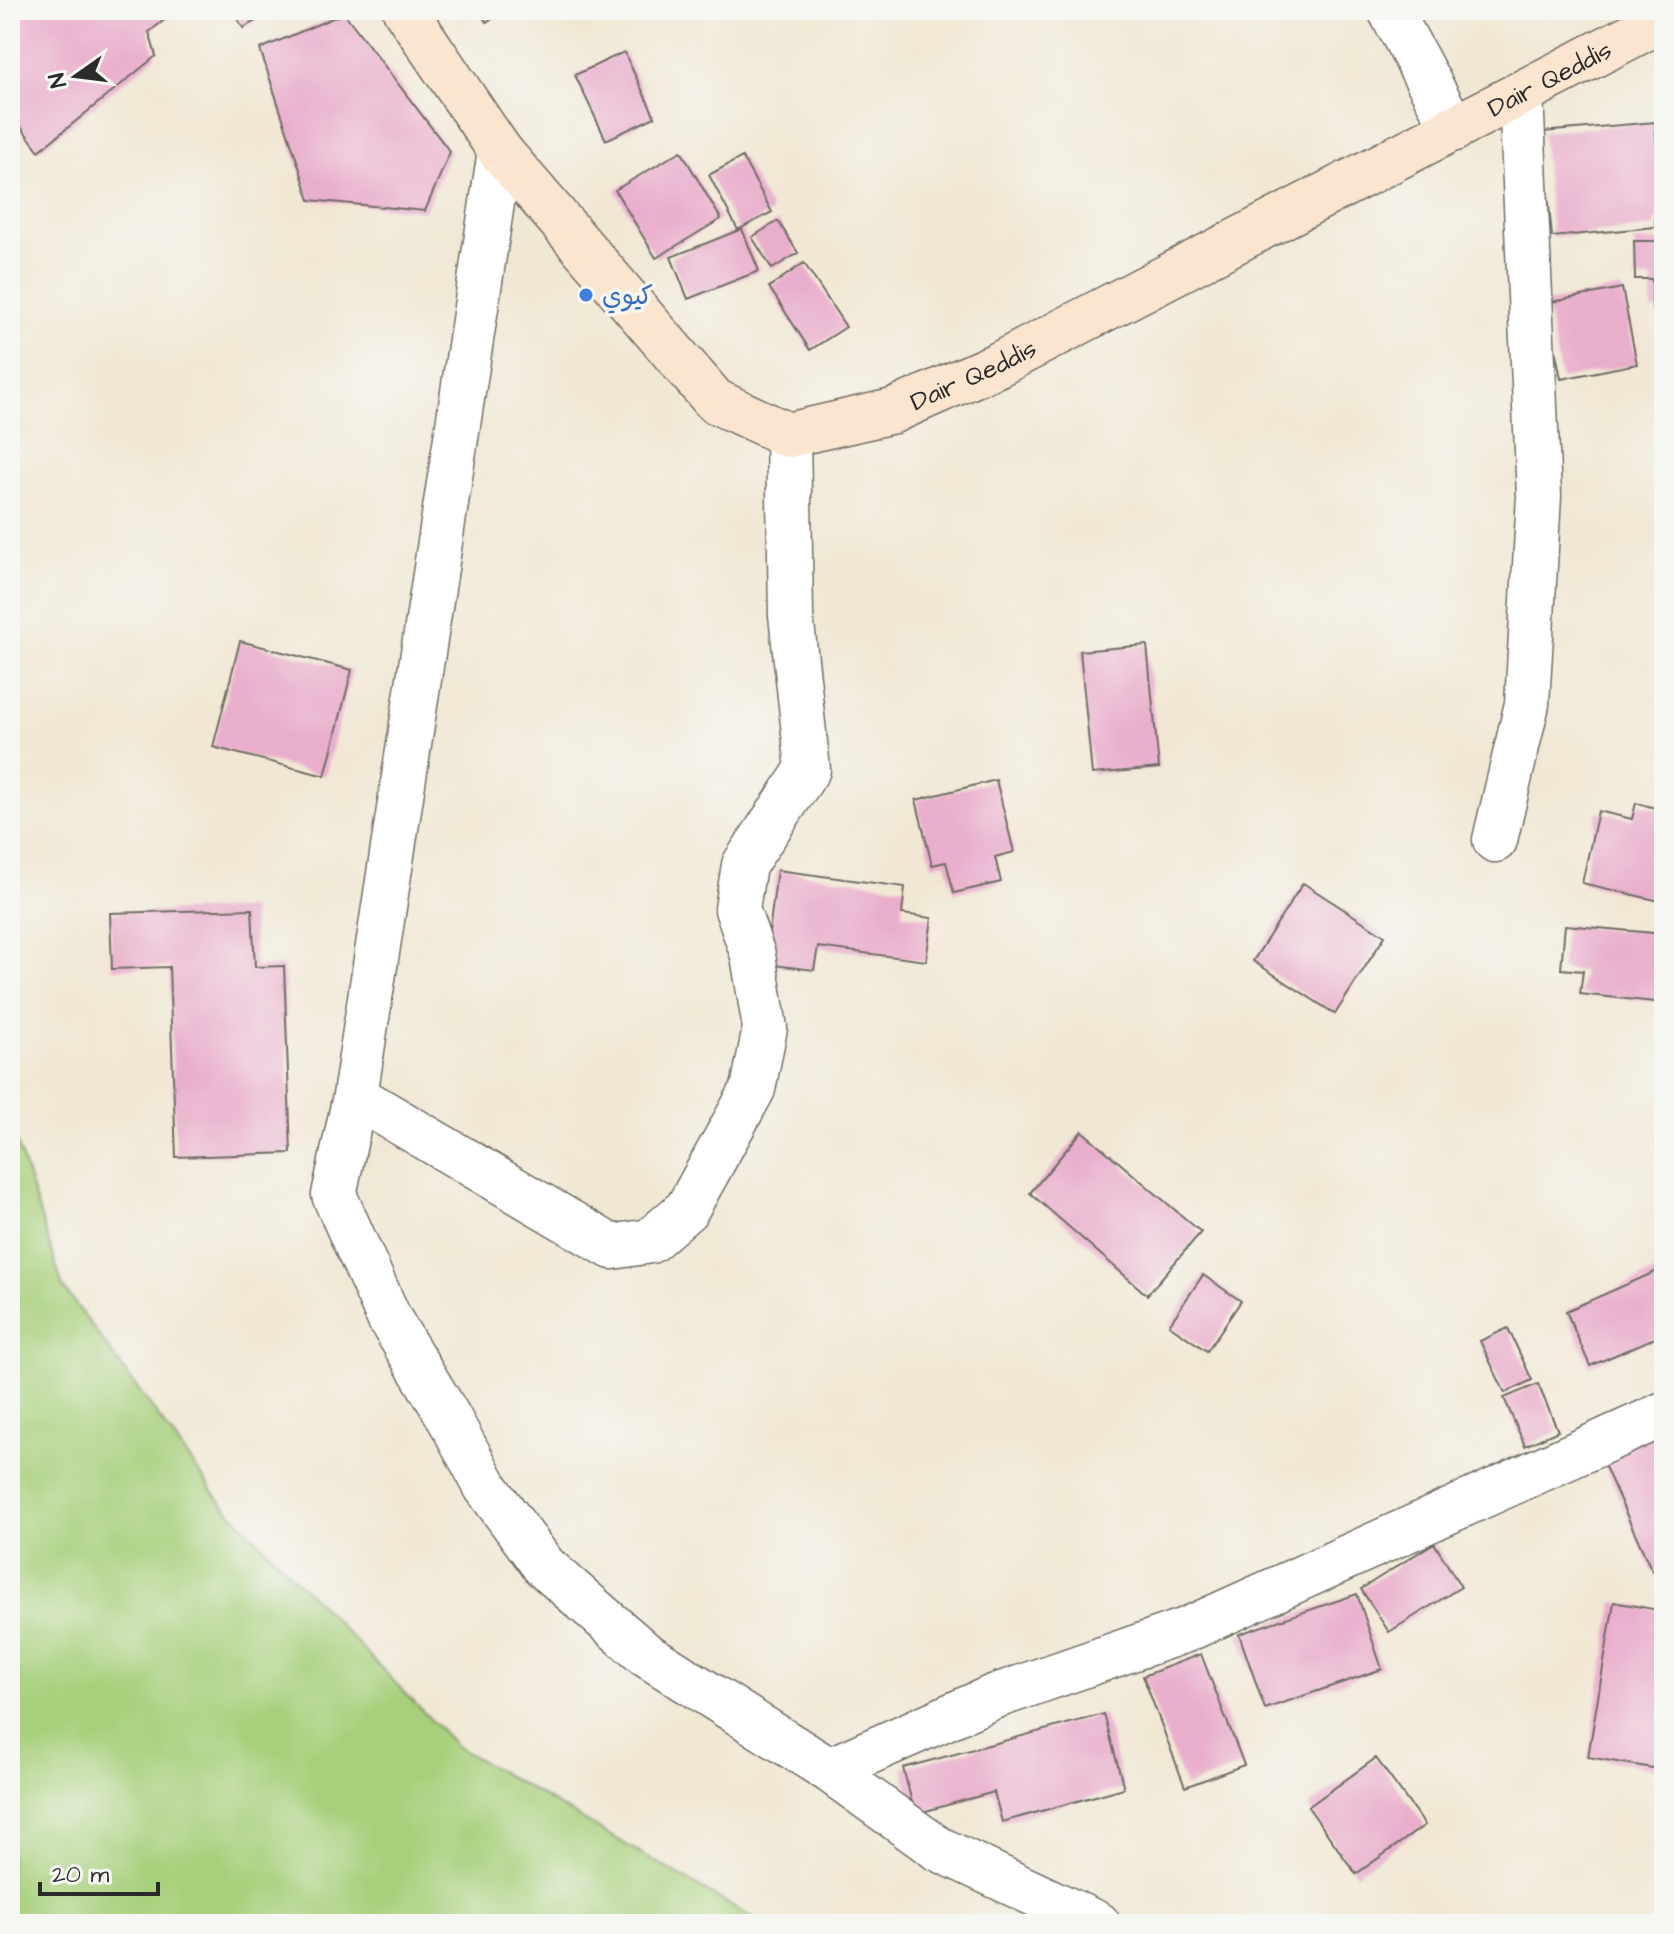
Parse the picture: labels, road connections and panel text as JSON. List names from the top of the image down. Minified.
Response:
{"streets":{"main road":["Dair Qeddis"]},"places":["كيوي"],"scale_bar":"20 m","north":"left"}
